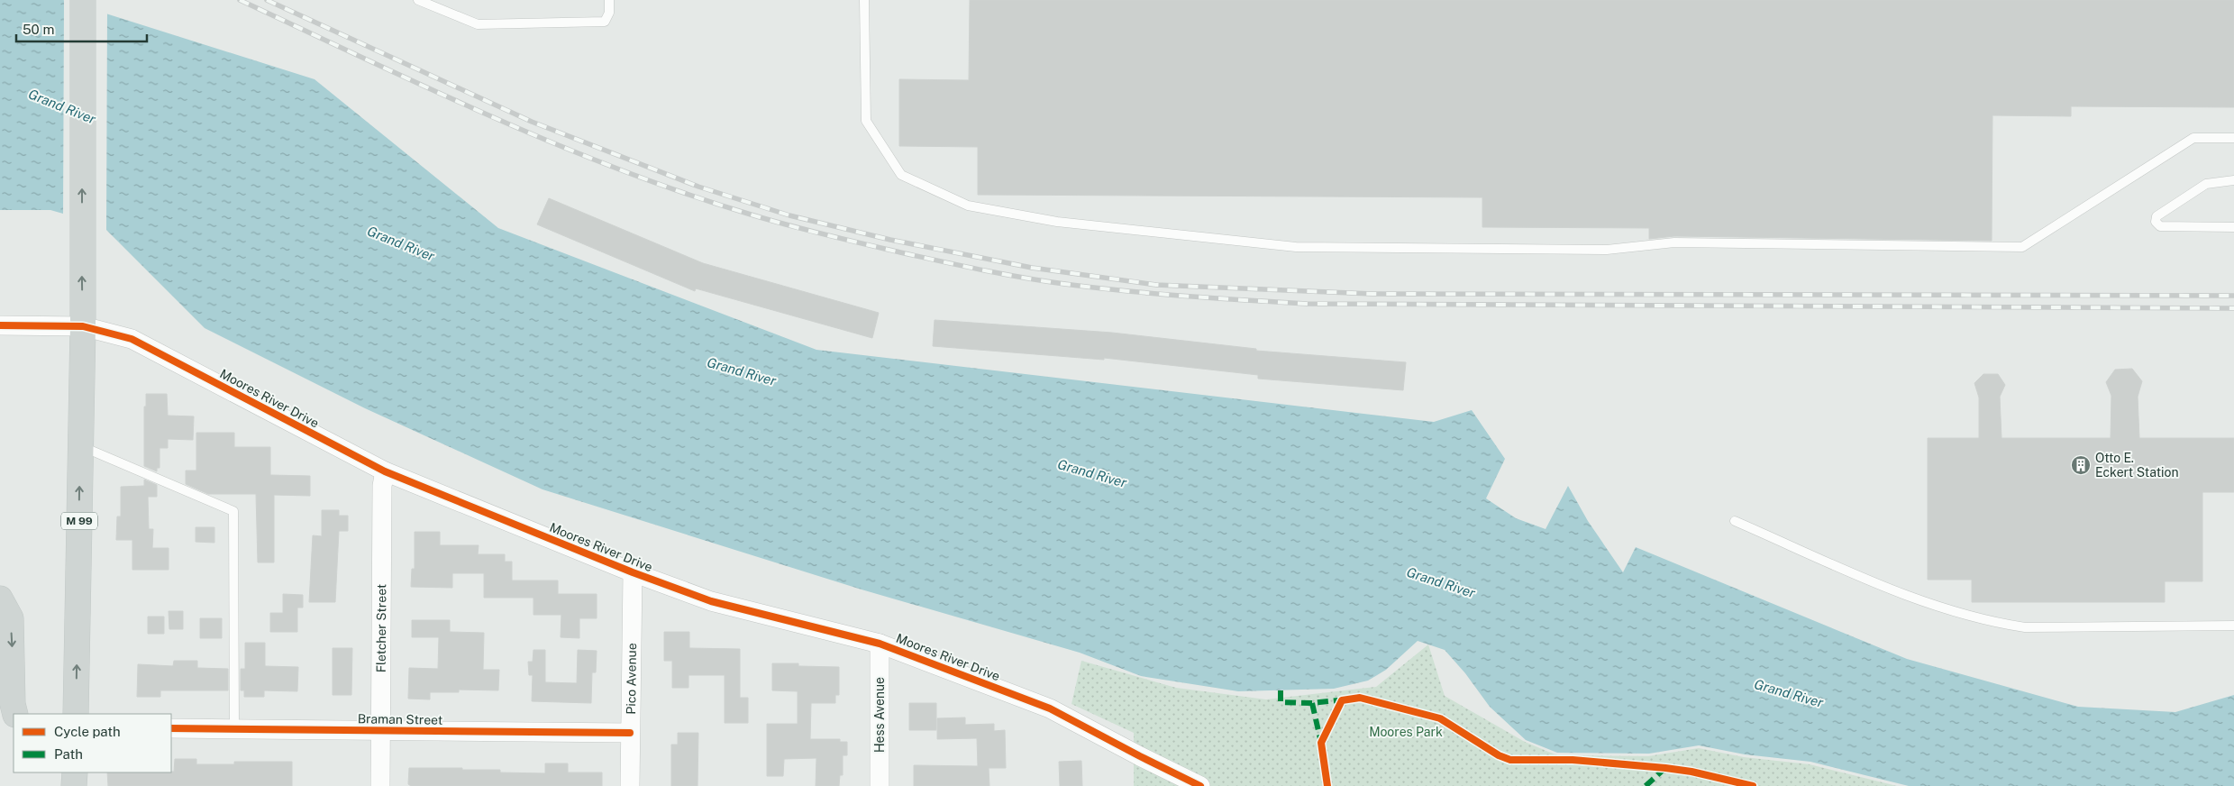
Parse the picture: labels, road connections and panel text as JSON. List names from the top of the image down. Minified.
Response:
{"streets":{"main road":["M 99"],"street":["Moores River Drive","Fletcher Street","Pico Avenue","Hess Avenue","Braman Street"]},"crossings":[["Moores River Drive","M 99"],["Moores River Drive","Fletcher Street"],["Moores River Drive","Pico Avenue"],["Moores River Drive","Hess Avenue"],["Fletcher Street","Braman Street"],["Pico Avenue","Braman Street"]],"water":["Grand River"],"parks":["Moores Park"],"places":{"building":["Otto E. Eckert Station"]},"legend":["Cycle path","Path"],"scale_bar":"50 m"}
